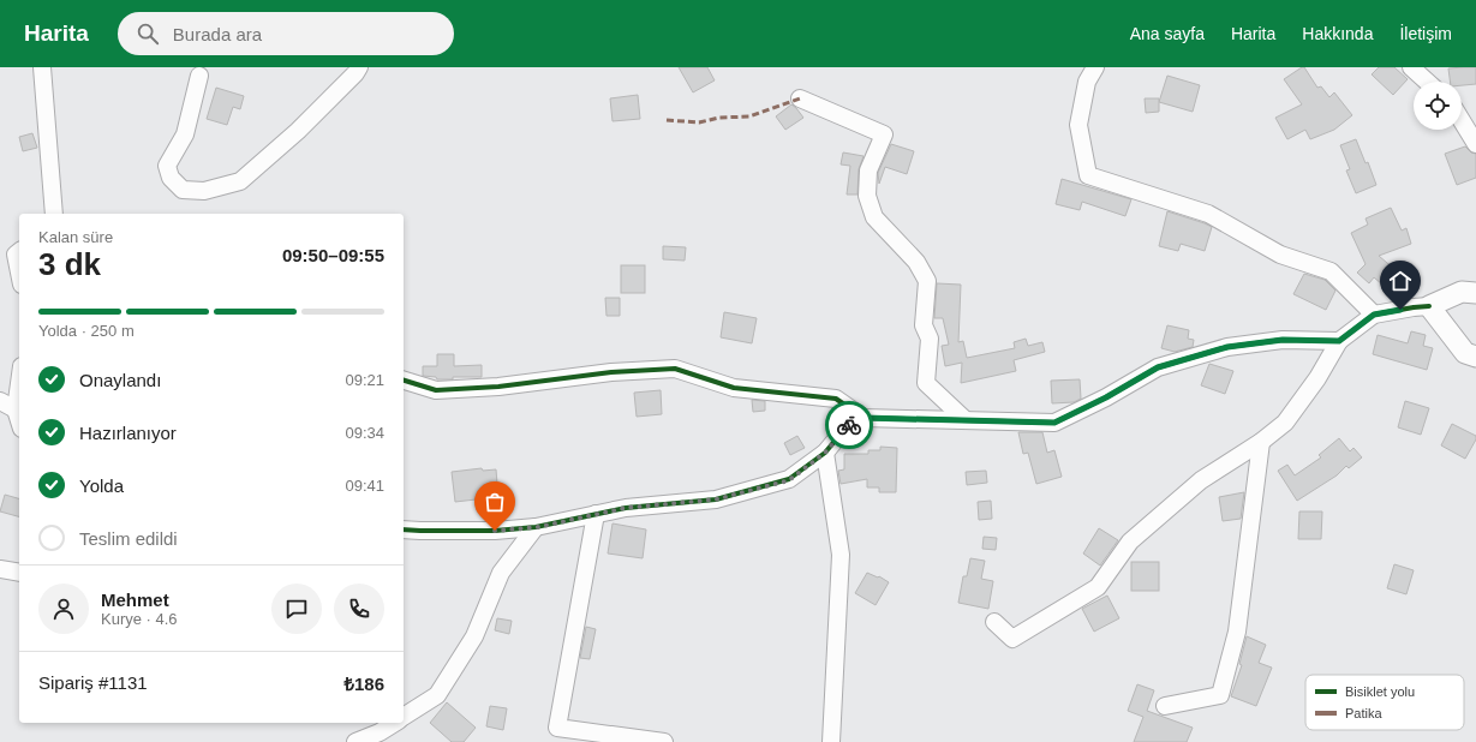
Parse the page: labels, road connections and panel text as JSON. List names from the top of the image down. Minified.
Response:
{"legend":["Bisiklet yolu","Patika"],"page":{"header":"Harita","search":"Burada ara","nav":["Ana sayfa","Harita","Hakkında","İletişim"],"heading":["3 dk","Kalan süre","09:50–09:55"],"panel":["Mehmet","Kurye · 4.6","Sipariş #1131","₺186"],"bar":"Yolda · 250 m","list":[["Onaylandı","09:21"],["Hazırlanıyor","09:34"],["Yolda","09:41"],"Teslim edildi"]}}
